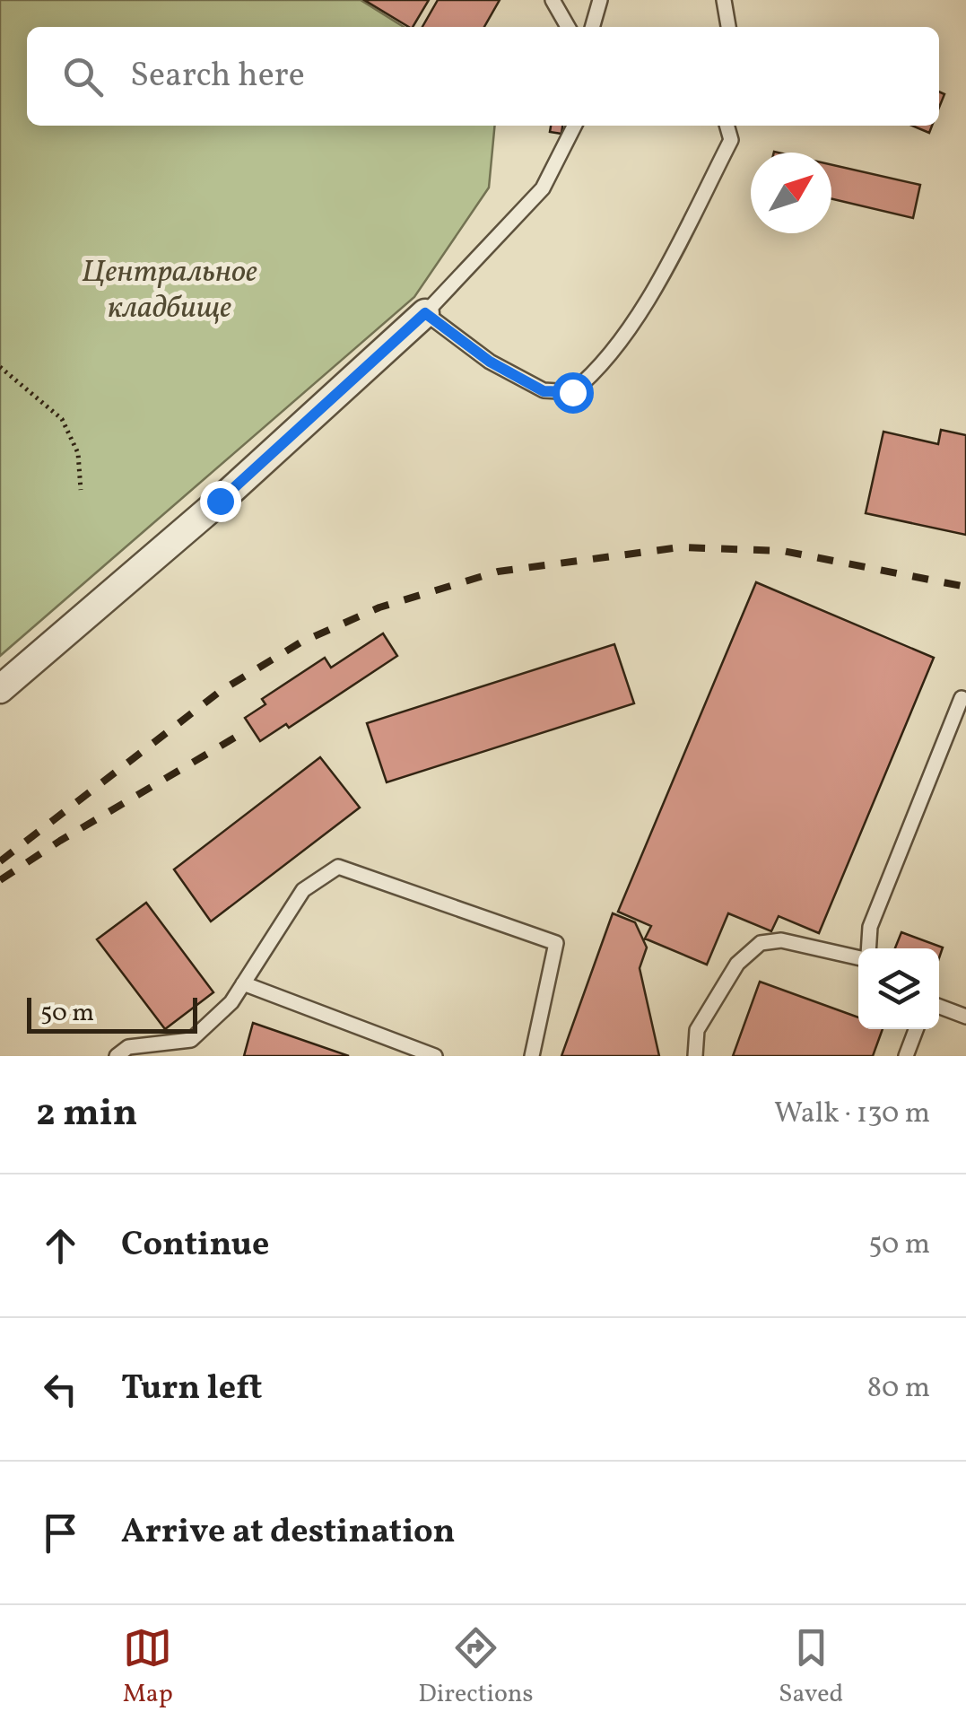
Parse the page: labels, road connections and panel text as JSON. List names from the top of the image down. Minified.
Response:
{"parks":["Центральное кладбище"],"scale_bar":"50 m","north":"top right","page":{"search":"Search here","scale":"50 m","heading":["2 min","Walk · 130 m"],"list":[["Continue","50 m"],["Turn left","80 m"],"Arrive at destination"],"nav":["Map","Directions","Saved"]}}
